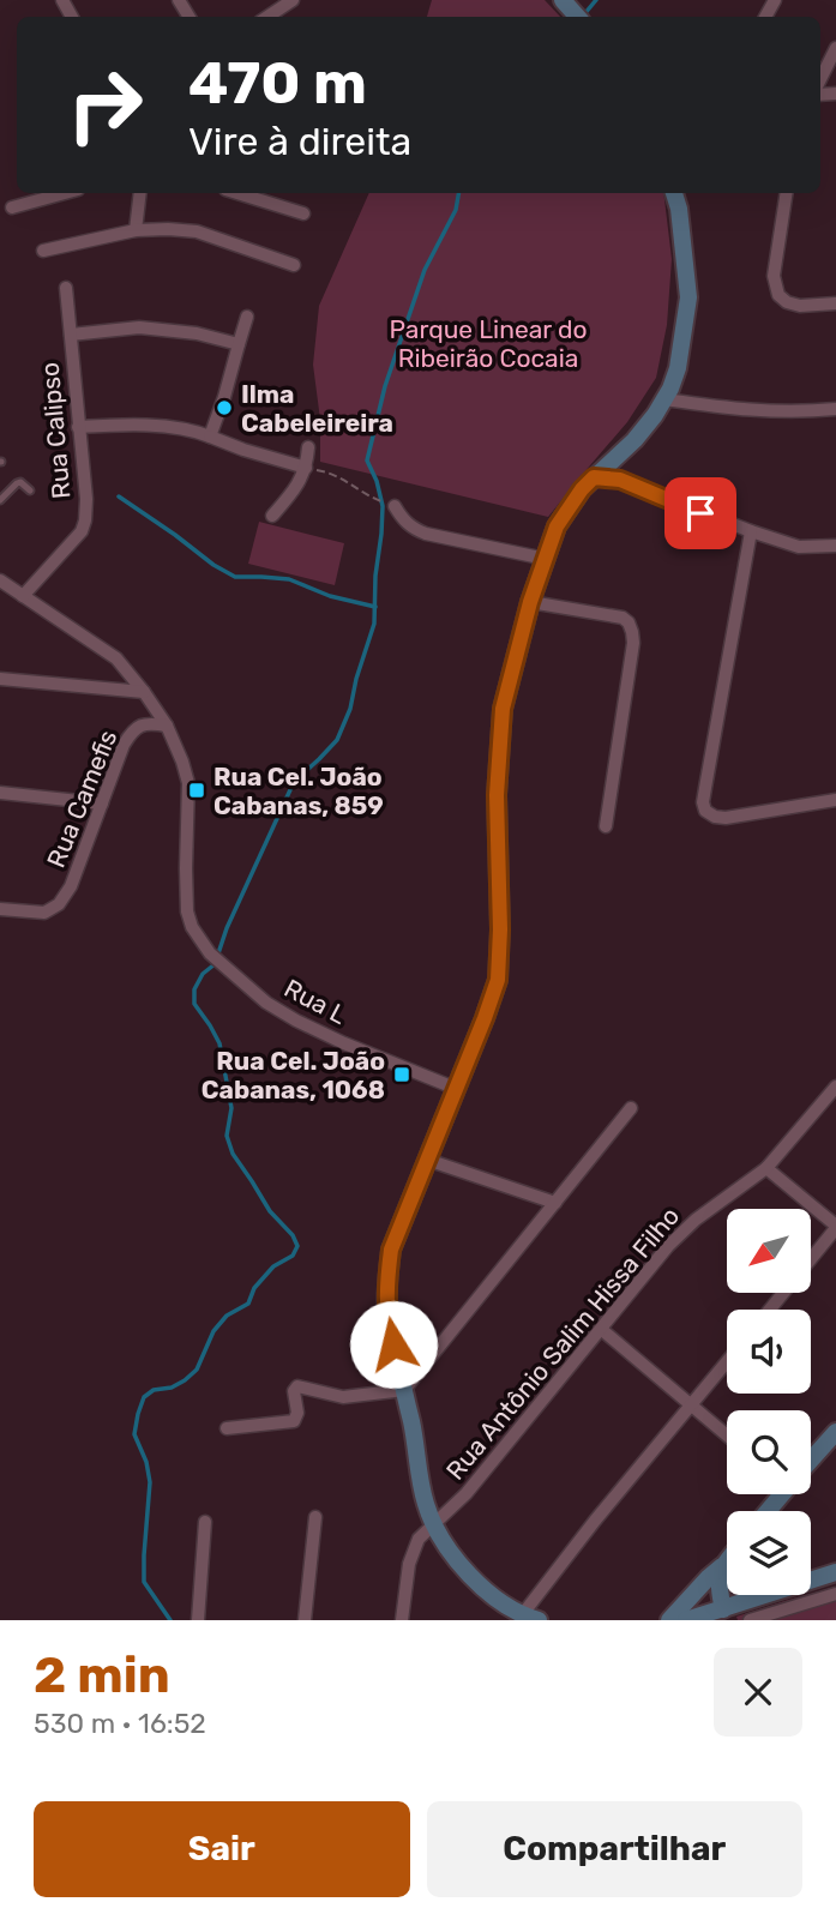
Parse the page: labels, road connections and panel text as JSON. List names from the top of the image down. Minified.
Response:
{"streets":{"street":["Rua Calipso","Rua Camefis","Rua L","Rua Antônio Salim Hissa Filho"]},"crossings":[["Rua Calipso","Rua L"],["Rua Camefis","Rua L"]],"parks":["Parque Linear do Ribeirão Cocaia"],"places":{"other":["Ilma Cabeleireira"],"transit":["Rua Cel. João Cabanas, 859","Rua Cel. João Cabanas, 1068"]},"north":"bottom left","page":{"turn":["470 m","Vire à direita"],"heading":["2 min","530 m · 16:52"],"buttons":["Sair","Compartilhar"]}}
